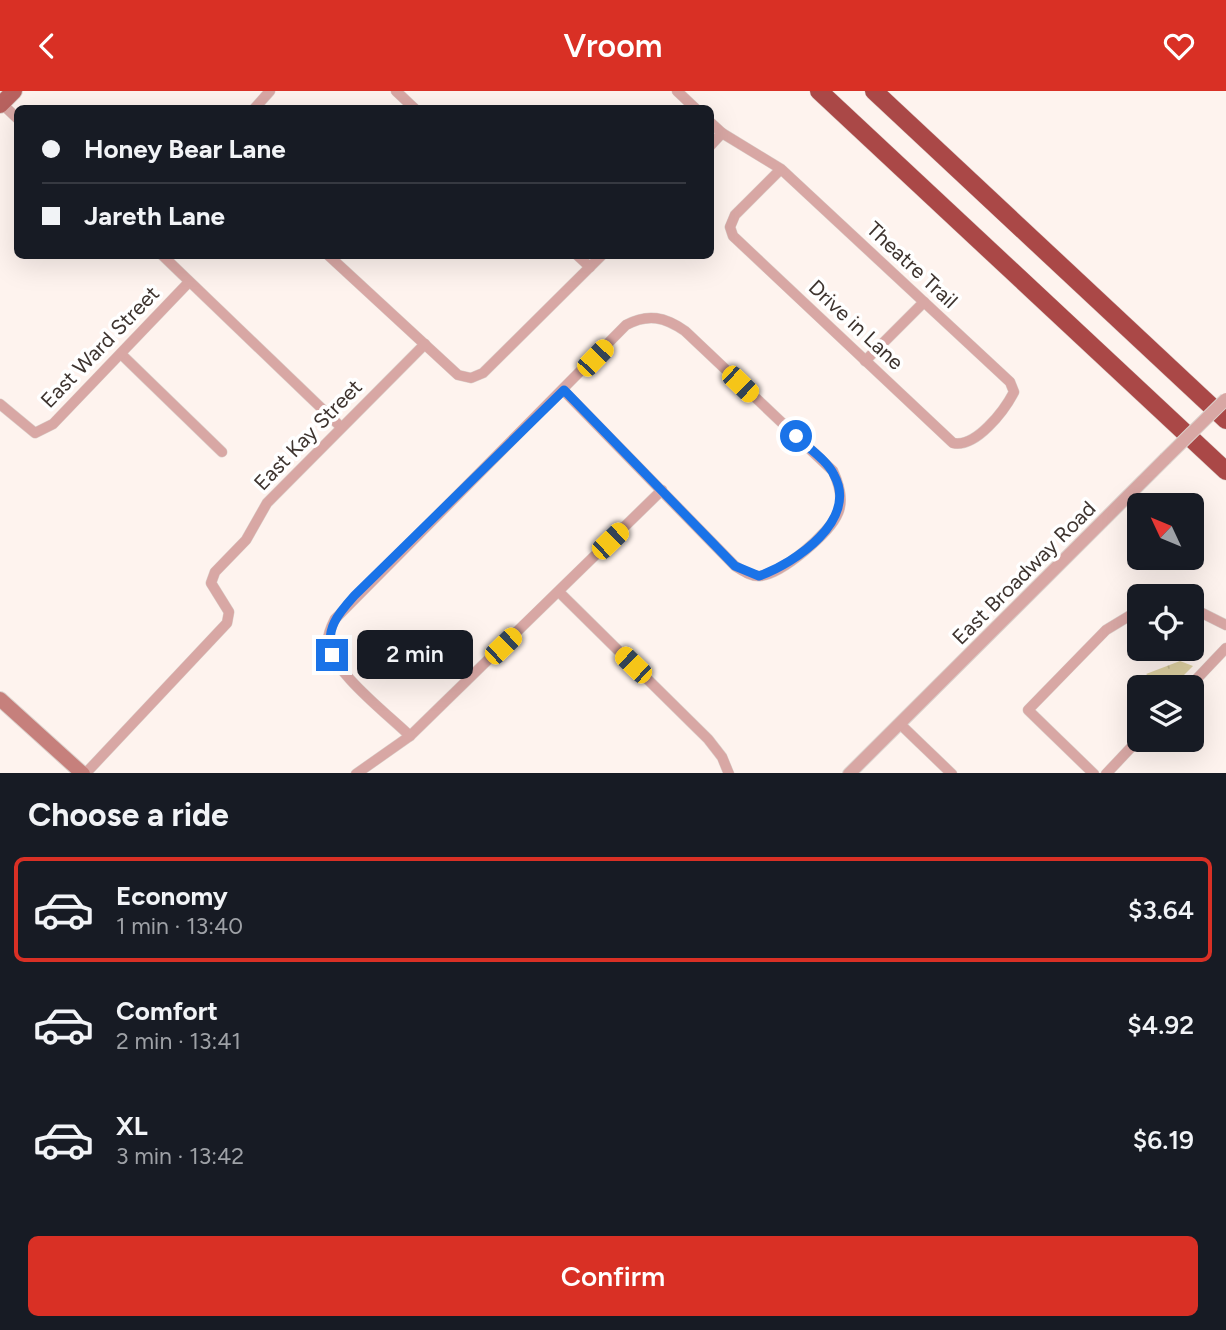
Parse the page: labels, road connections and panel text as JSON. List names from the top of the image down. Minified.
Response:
{"streets":{"street":["Theatre Trail","Drive in Lane","East Ward Street","East Kay Street","East Broadway Road"]},"crossings":[["Theatre Trail","Drive in Lane"]],"north":"top left","page":{"header":"Vroom","banner":["Honey Bear Lane","Jareth Lane"],"bubble":"2 min","heading":"Choose a ride","list":[{"name":"Economy","note":"1 min · 13:40","value":"$3.64"},{"name":"Comfort","note":"2 min · 13:41","value":"$4.92"},{"name":"XL","note":"3 min · 13:42","value":"$6.19"}],"buttons":"Confirm"}}
